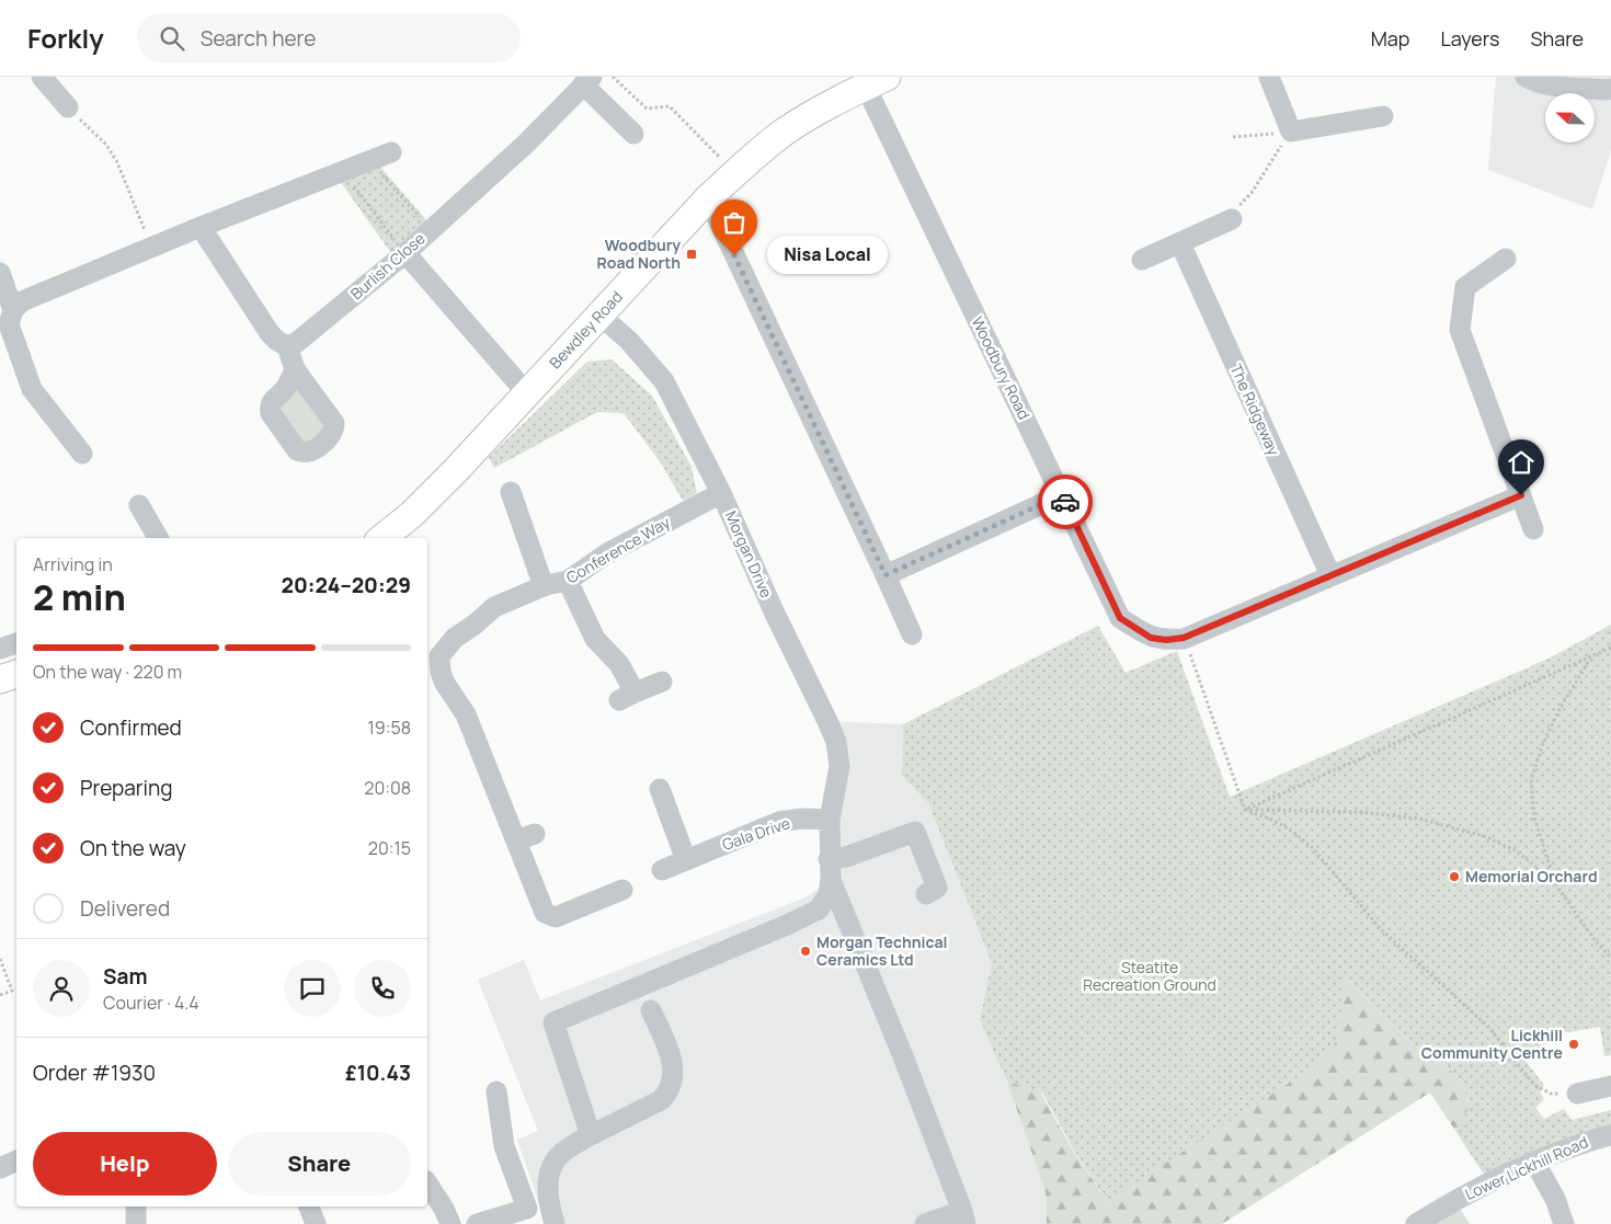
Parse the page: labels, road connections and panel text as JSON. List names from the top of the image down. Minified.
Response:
{"streets":{"main road":["Bewdley Road"],"street":["Burlish Close","Woodbury Road","The Ridgeway","Conference Way","Morgan Drive","Gala Drive","Lower Lickhill Road"]},"crossings":[["Bewdley Road","Woodbury Road"],["Bewdley Road","Morgan Drive"],["Conference Way","Morgan Drive"],["Morgan Drive","Gala Drive"]],"parks":["Steatite Recreation Ground"],"places":{"transit":["Woodbury Road North"],"other":["Nisa Local","Memorial Orchard","Morgan Technical Ceramics Ltd","Lickhill Community Centre"]},"north":"left","page":{"header":"Forkly","search":"Search here","nav":["Map","Layers","Share"],"bubble":"Nisa Local","heading":["2 min","Arriving in","20:24–20:29"],"panel":["Sam","Courier · 4.4","Order #1930","£10.43"],"bar":"On the way · 220 m","list":[["Confirmed","19:58"],["Preparing","20:08"],["On the way","20:15"],"Delivered"],"buttons":["Help","Share"]}}
